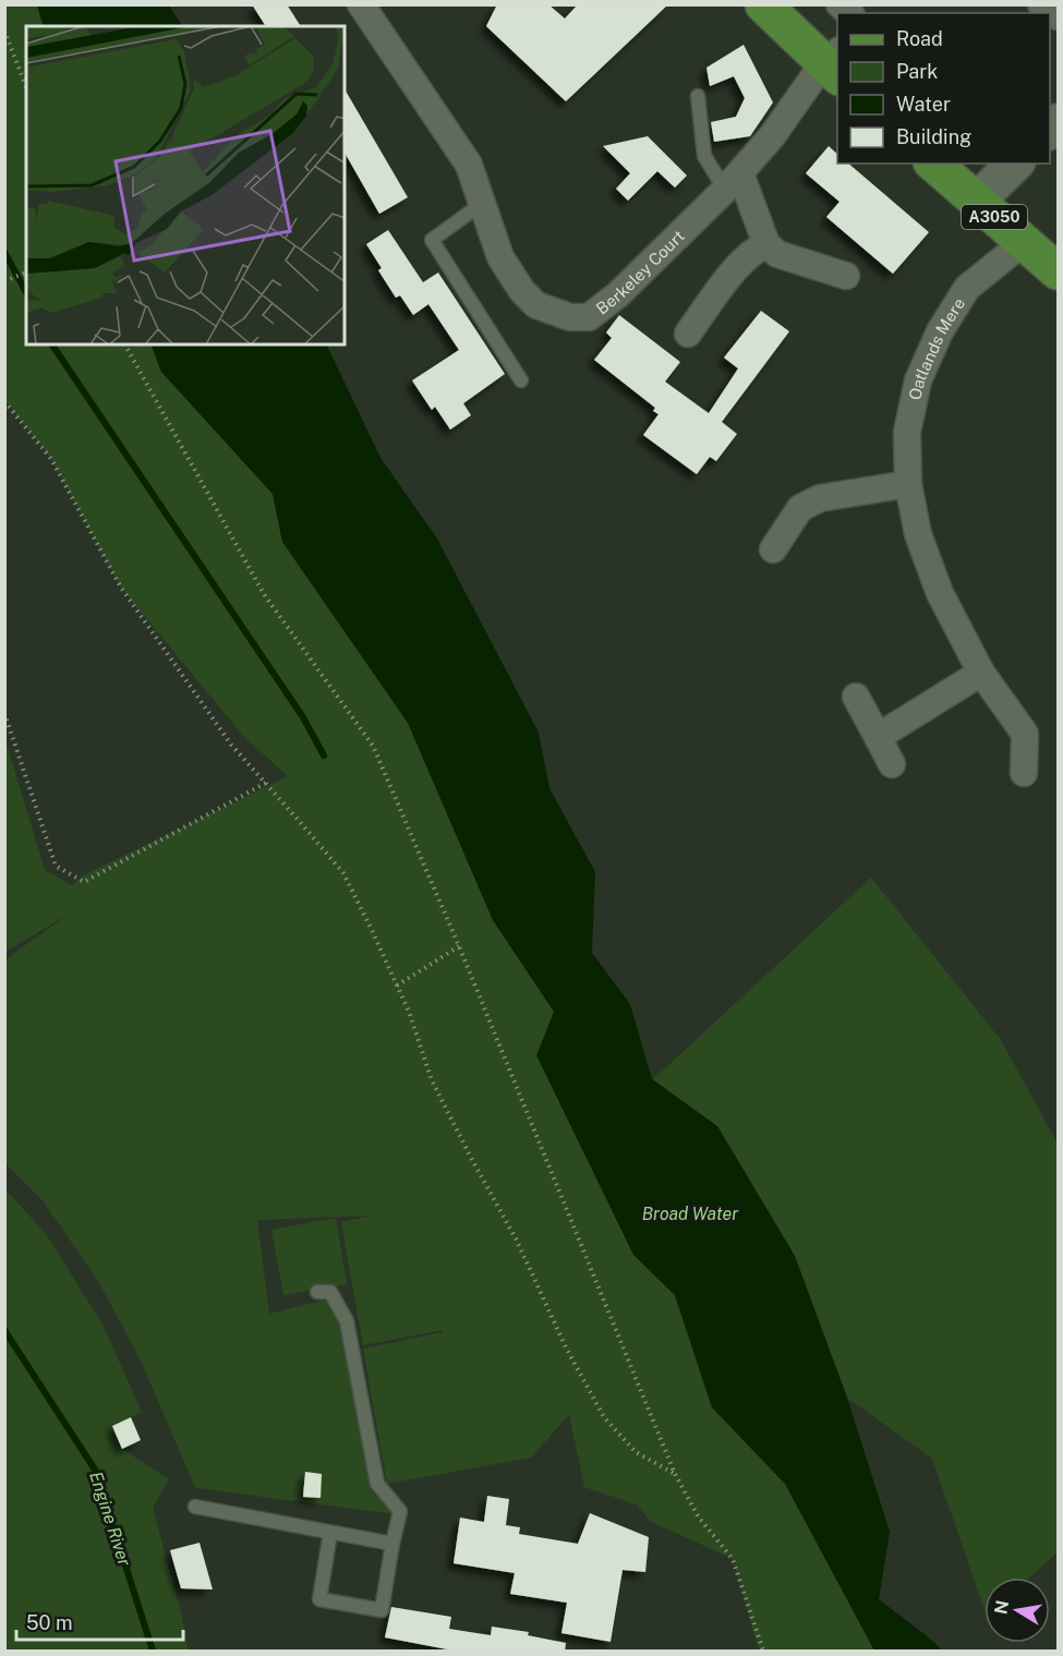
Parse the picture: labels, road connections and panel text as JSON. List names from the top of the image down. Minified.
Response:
{"streets":{"main road":["A3050"],"street":["Berkeley Court","Oatlands Mere"]},"crossings":[["A3050","Oatlands Mere"]],"water":["Broad Water","Engine River"],"legend":["Road","Park","Water","Building"],"scale_bar":"50 m","north":"left"}
